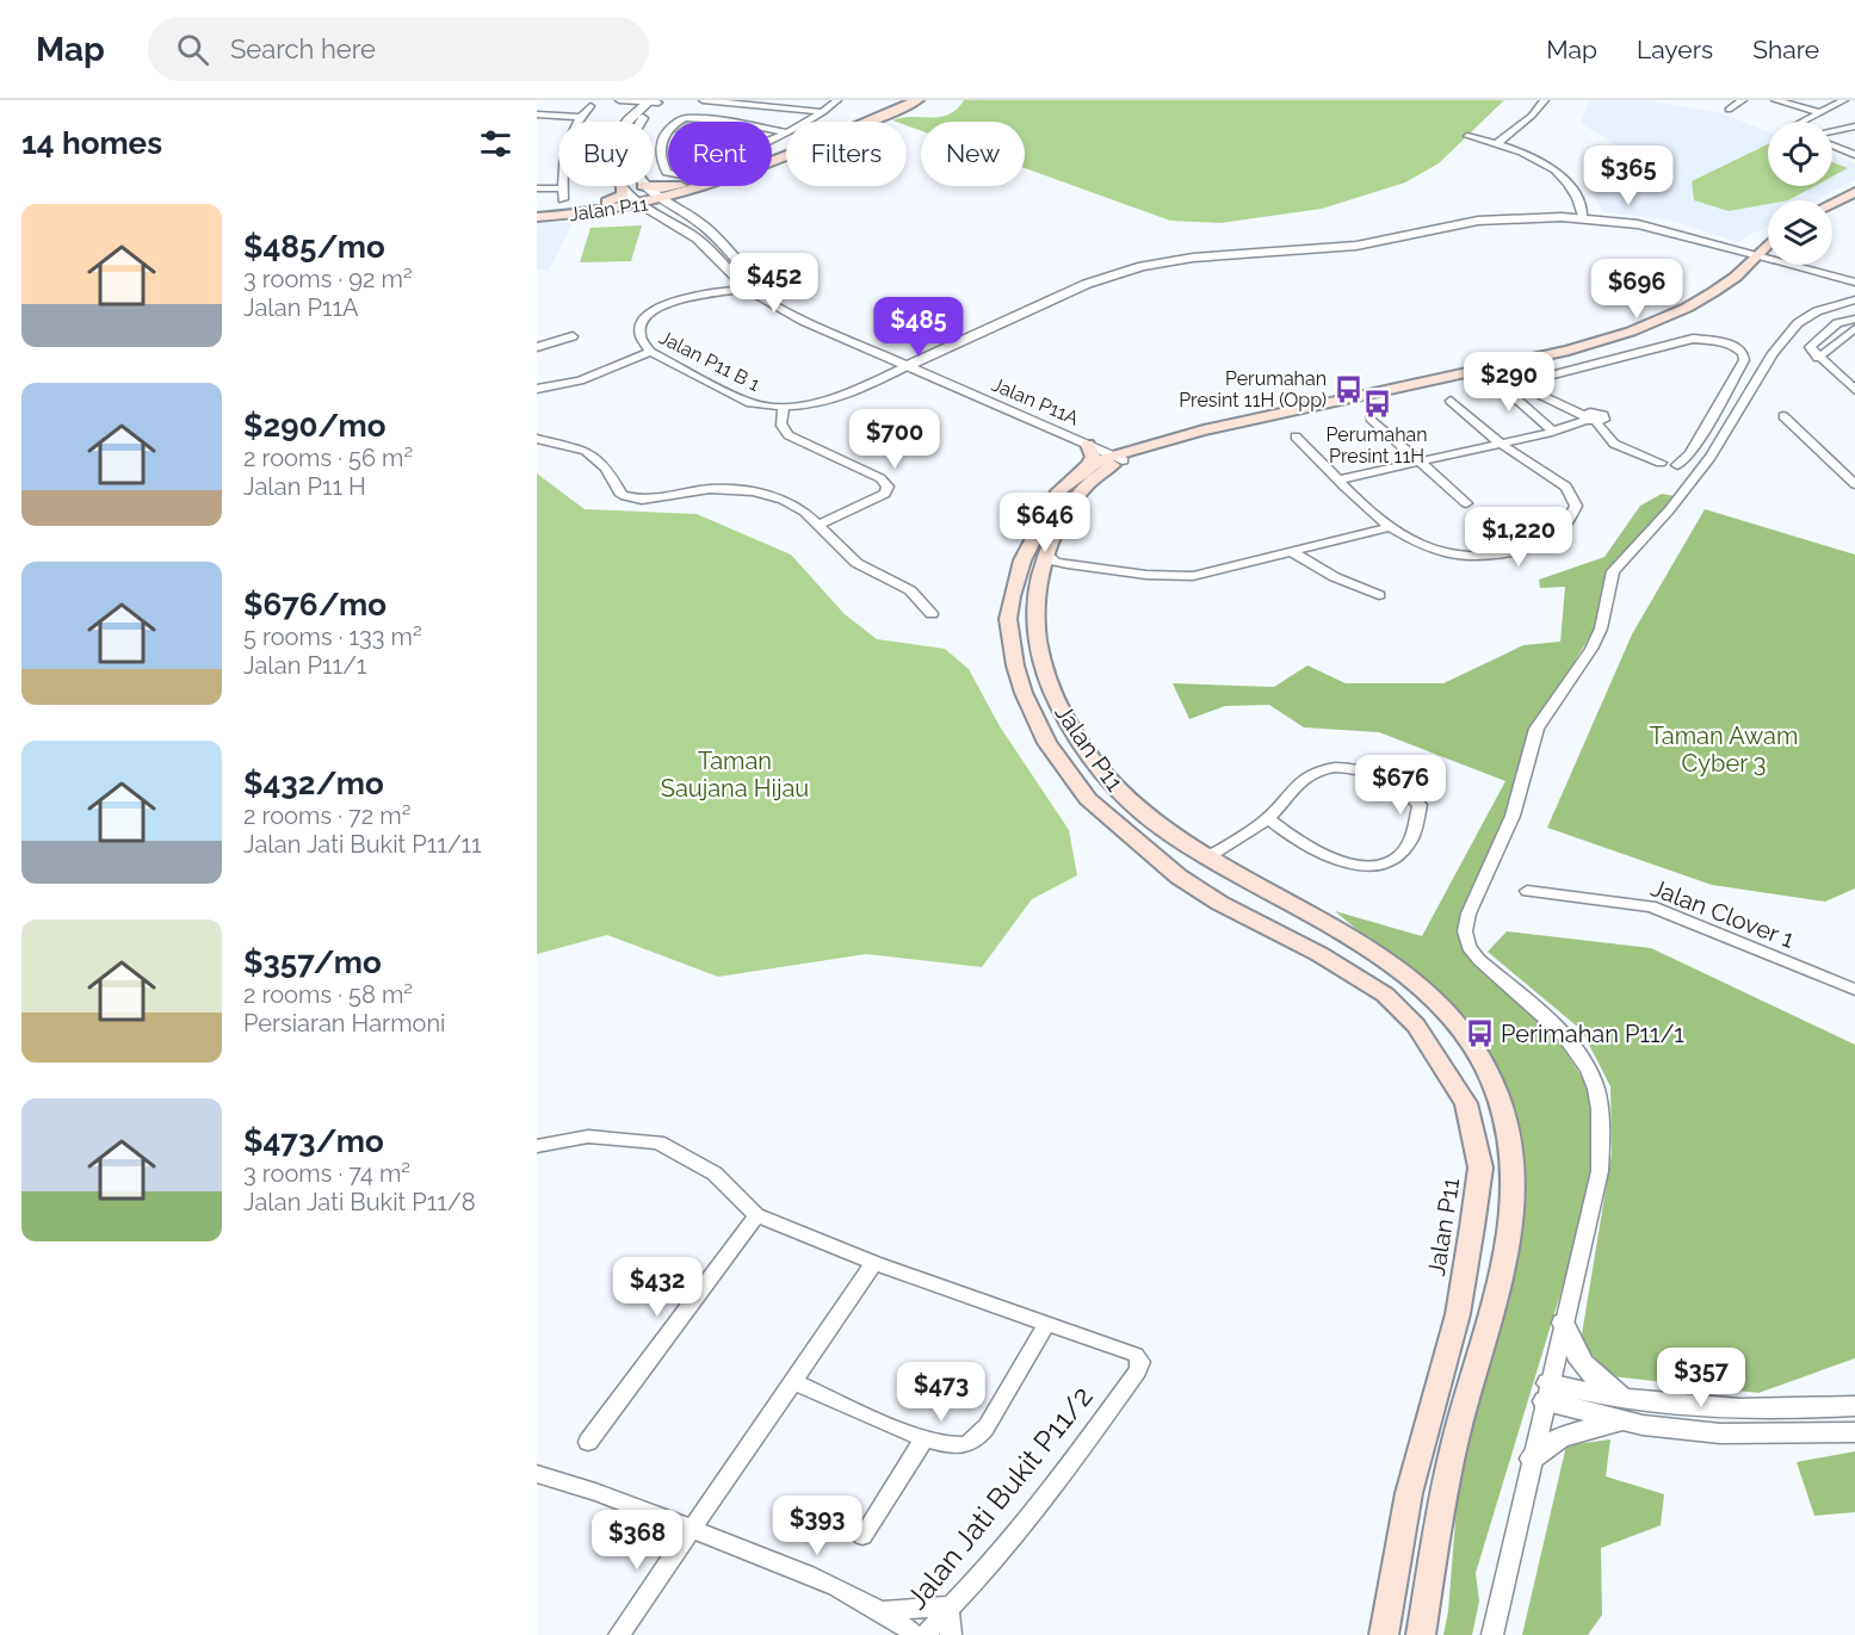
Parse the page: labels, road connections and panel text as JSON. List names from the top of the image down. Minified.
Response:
{"streets":{"main road":["Jalan P11"],"street":["Jalan P11 B 1","Jalan P11A","Jalan Clover 1","Jalan Jati Bukit P11/2"]},"crossings":[["Jalan P11","Jalan P11A"],["Jalan P11 B 1","Jalan P11A"]],"parks":["Taman Awam Cyber 3","Taman Saujana Hijau"],"places":{"bus stop":["Perumahan Presint 11H (Opp)","Perumahan Presint 11H","Perimahan P11/1"]},"page":{"header":"Map","search":"Search here","nav":["Map","Layers","Share"],"heading":"14 homes","chip":["Buy","Rent","Filters","New"],"price":["$365","$452","$696","$485","$290","$700","$646","$1,220","$676","$432","$357","$473","$393","$368"],"list":[{"name":"$485/mo","note":"3 rooms · 92 m² · Jalan P11A"},{"name":"$290/mo","note":"2 rooms · 56 m² · Jalan P11 H"},{"name":"$676/mo","note":"5 rooms · 133 m² · Jalan P11/1"},{"name":"$432/mo","note":"2 rooms · 72 m² · Jalan Jati Bukit P11/11"},{"name":"$357/mo","note":"2 rooms · 58 m² · Persiaran Harmoni"},{"name":"$473/mo","note":"3 rooms · 74 m² · Jalan Jati Bukit P11/8"}]}}
